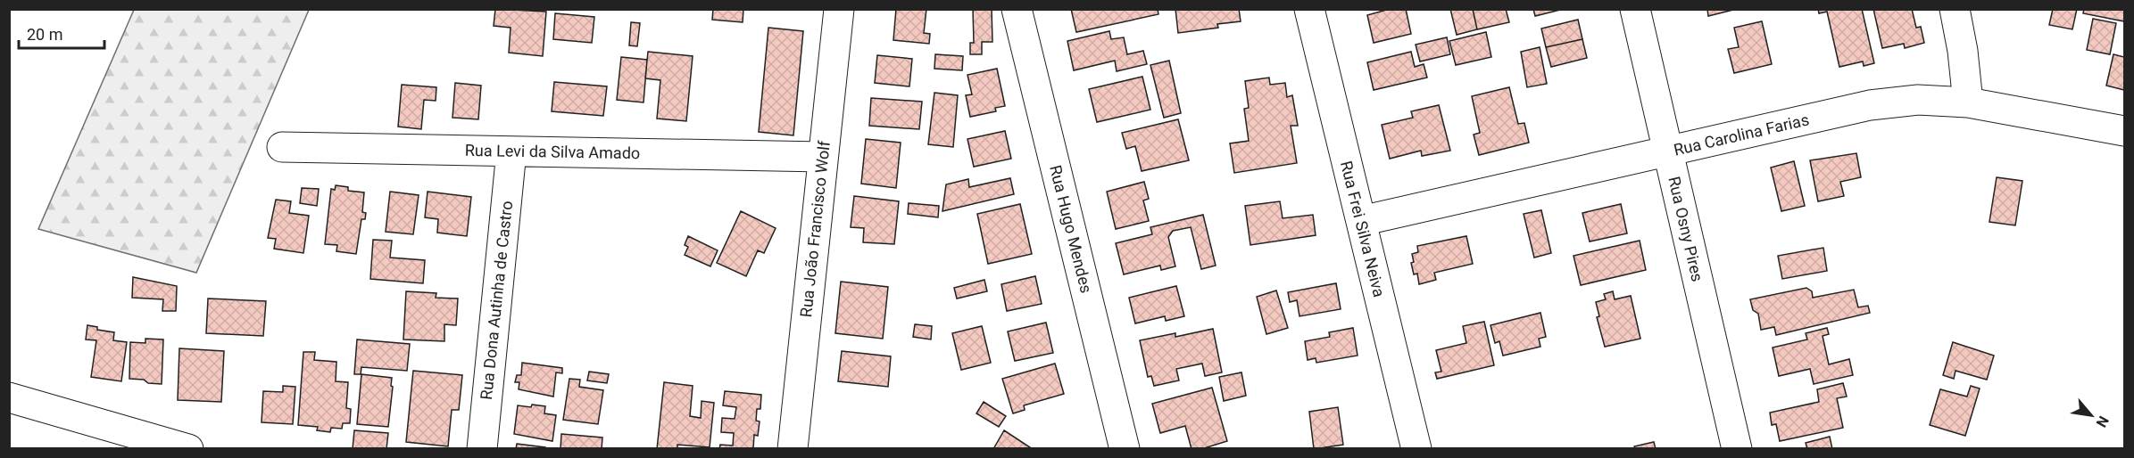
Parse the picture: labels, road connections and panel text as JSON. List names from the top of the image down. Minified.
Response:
{"streets":{"street":["Rua Carolina Farias","Rua Levi da Silva Amado","Rua João Francisco Wolf","Rua Hugo Mendes","Rua Frei Silva Neiva","Rua Osny Pires","Rua Dona Autinha de Castro"]},"crossings":[["Rua Carolina Farias","Rua Frei Silva Neiva"],["Rua Carolina Farias","Rua Osny Pires"],["Rua Levi da Silva Amado","Rua João Francisco Wolf"],["Rua Levi da Silva Amado","Rua Dona Autinha de Castro"]],"scale_bar":"20 m","north":"bottom right"}
